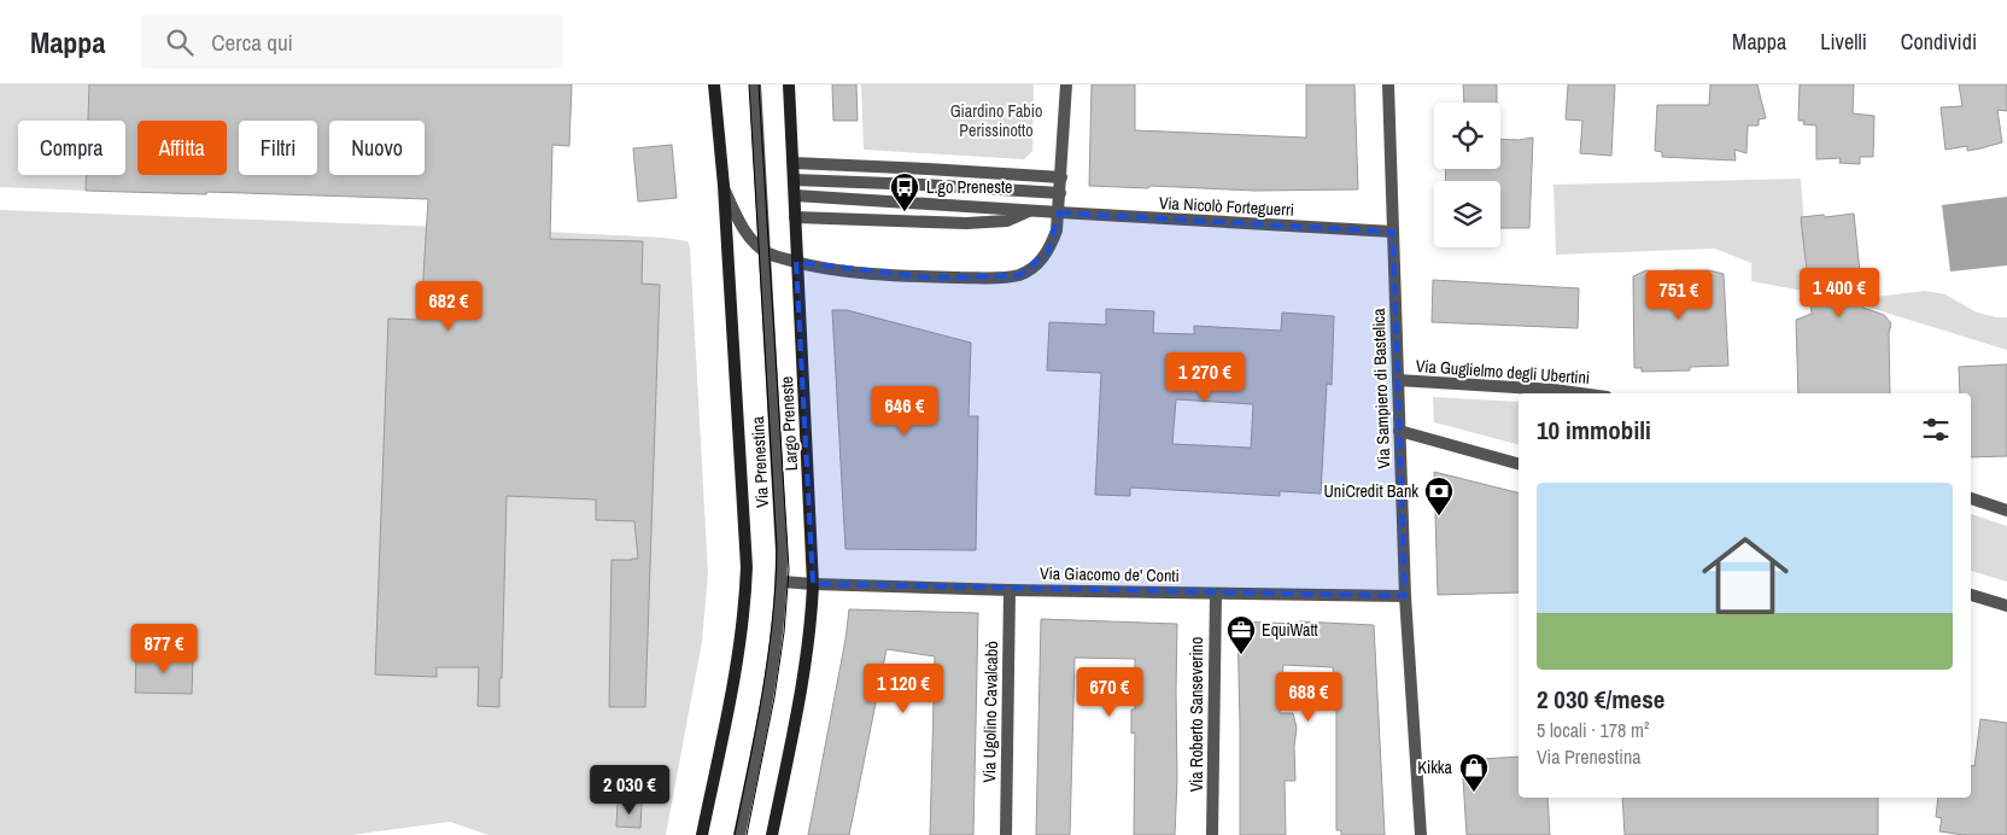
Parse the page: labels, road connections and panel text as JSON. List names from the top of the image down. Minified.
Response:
{"streets":{"main road":["Largo Preneste","Via Prenestina"],"street":["Via Nicolò Forteguerri","Via Guglielmo degli Ubertini","Via Sampiero di Bastelica","Via Giacomo de' Conti","Via Ugolino Cavalcabò","Via Roberto Sanseverino"]},"crossings":[["Via Nicolò Forteguerri","Via Sampiero di Bastelica"],["Via Guglielmo degli Ubertini","Via Sampiero di Bastelica"],["Via Sampiero di Bastelica","Via Giacomo de' Conti"],["Largo Preneste","Via Giacomo de' Conti"],["Via Prenestina","Via Giacomo de' Conti"],["Via Giacomo de' Conti","Via Ugolino Cavalcabò"],["Via Giacomo de' Conti","Via Roberto Sanseverino"]],"parks":["Giardino Fabio Perissinotto"],"places":{"bus stop":["L.go Preneste"],"bank":["UniCredit Bank"],"office":["EquiWatt"],"shop":["Kikka"]},"page":{"header":"Mappa","search":"Cerca qui","nav":["Mappa","Livelli","Condividi"],"chip":["Compra","Affitta","Filtri","Nuovo"],"price":["1 400 €","751 €","682 €","1 270 €","646 €","877 €","1 120 €","670 €","688 €","2 030 €"],"heading":"10 immobili","list":[{"name":"2 030 €/mese","note":"5 locali · 178 m² · Via Prenestina"}]}}
